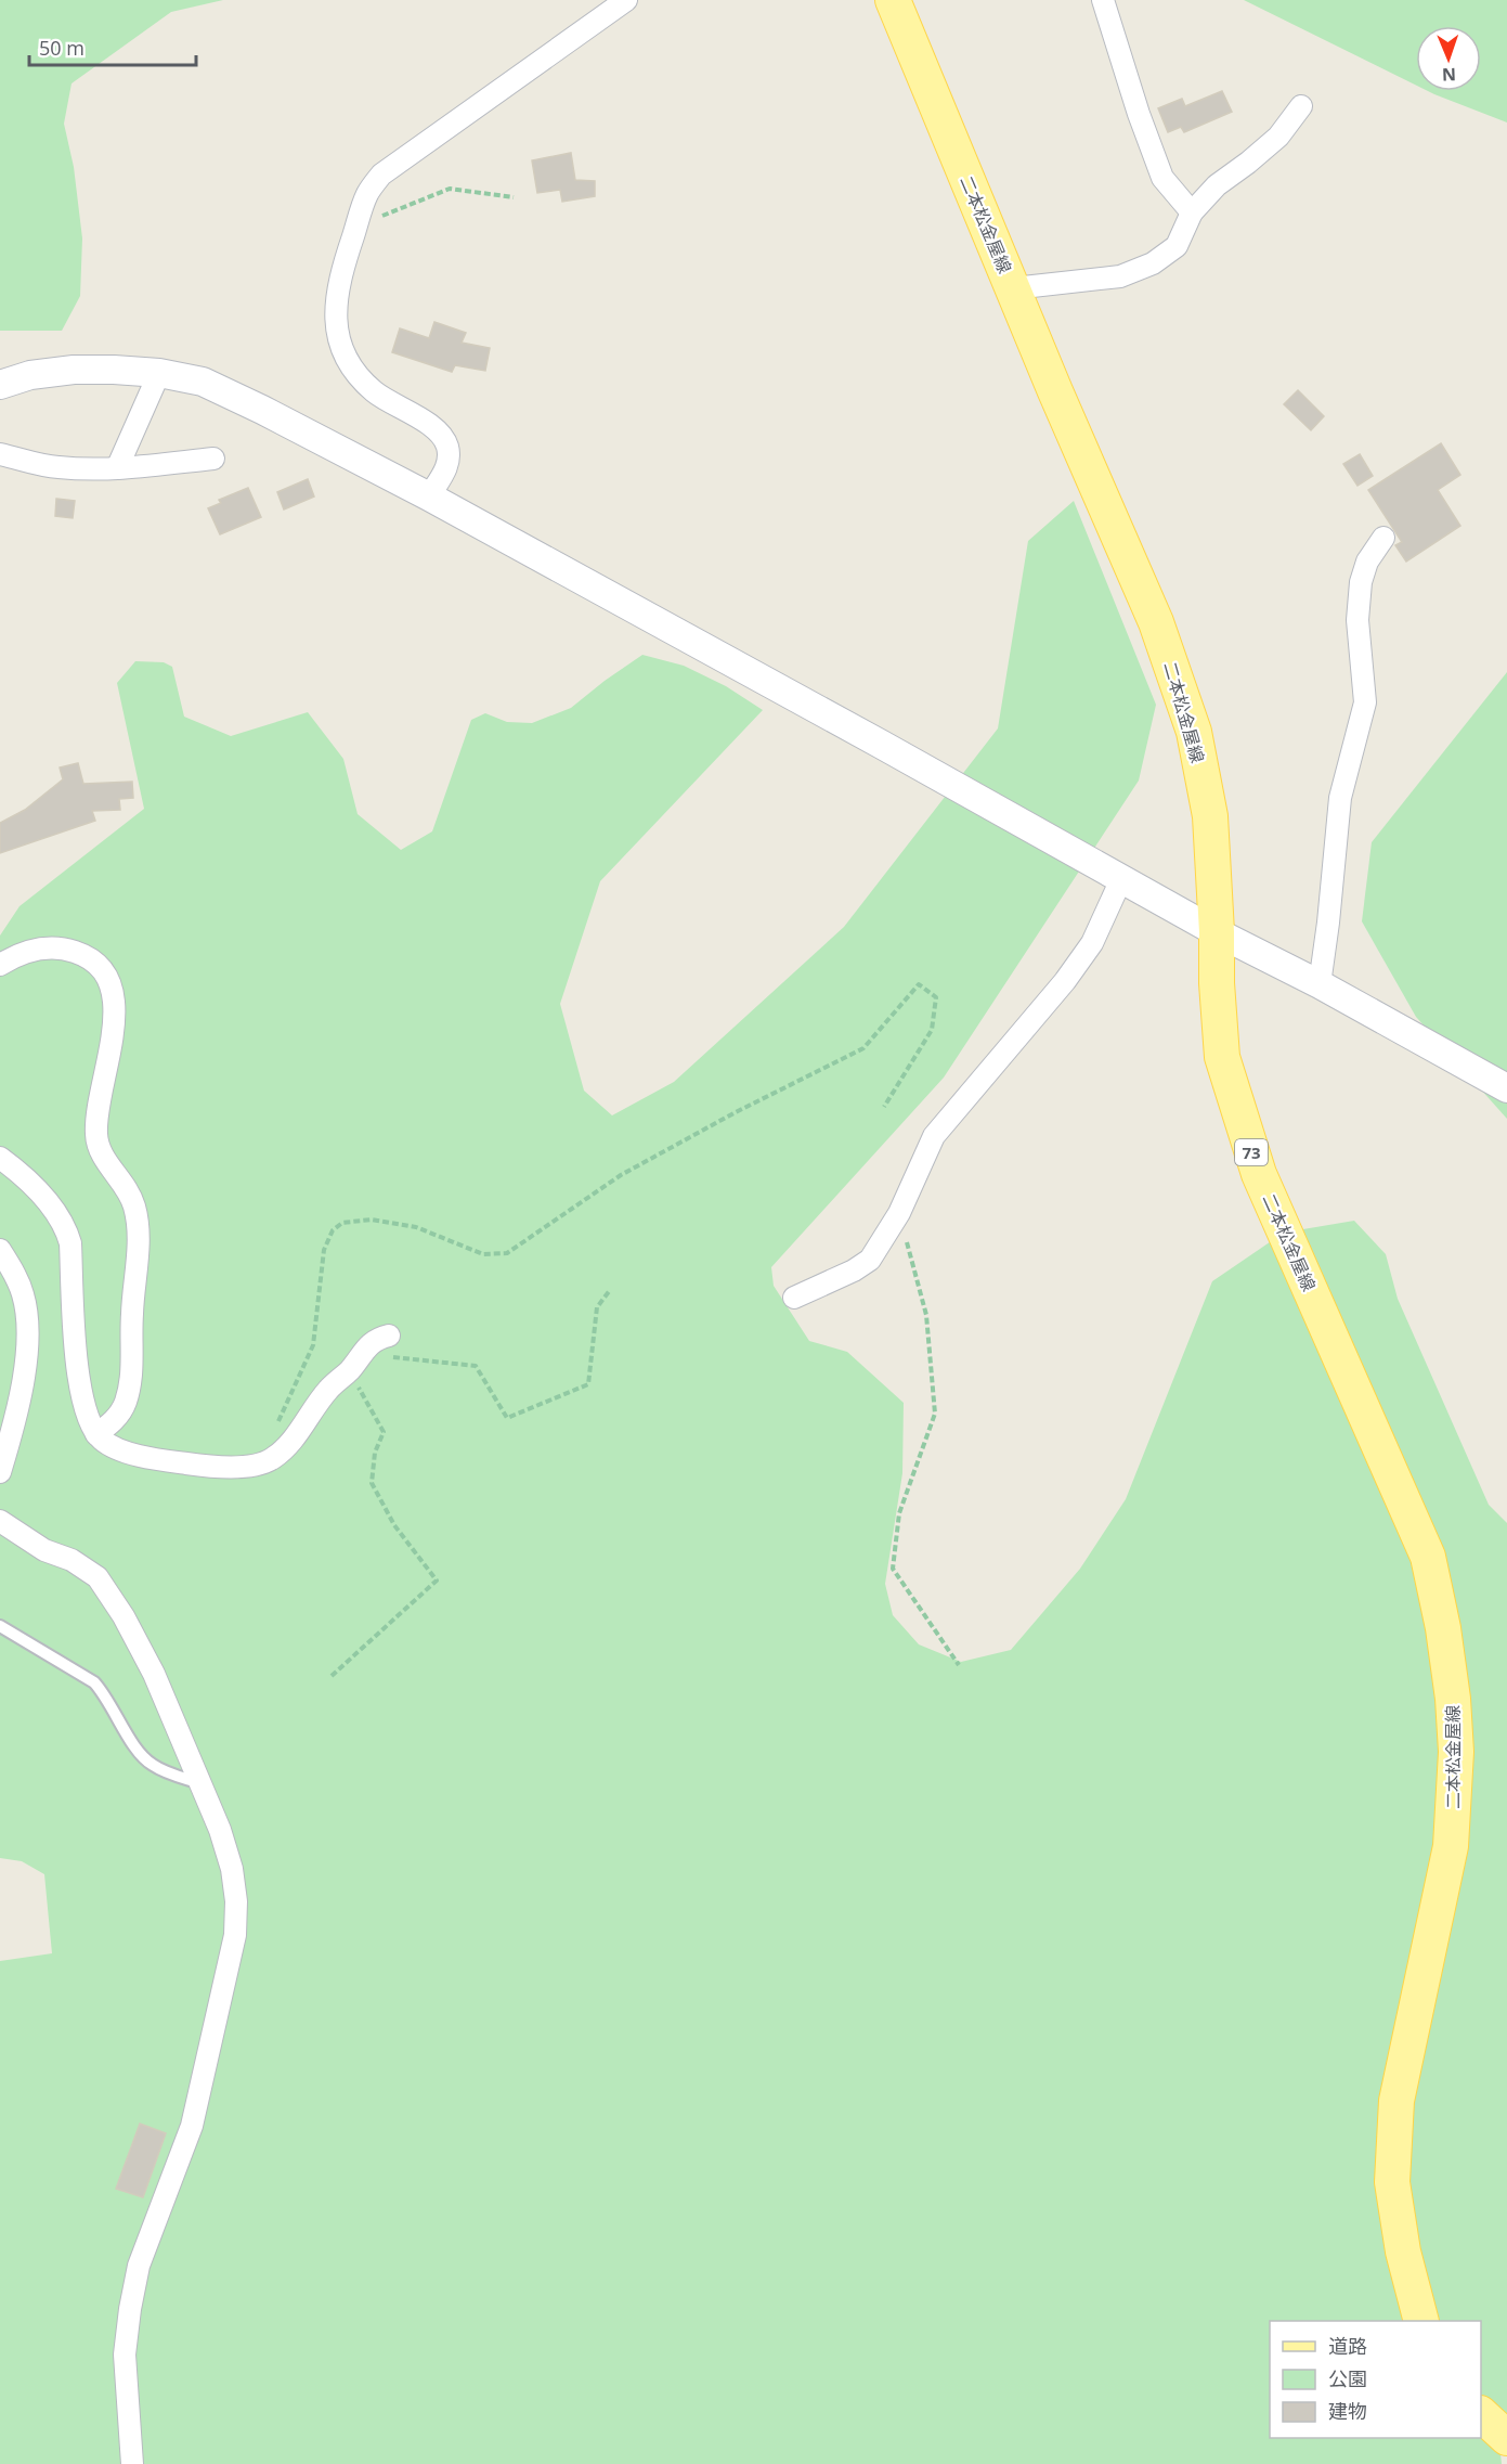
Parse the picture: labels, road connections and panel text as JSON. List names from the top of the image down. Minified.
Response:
{"streets":{"main road":["二本松金屋線","73"]},"legend":["道路","公園","建物"],"scale_bar":"50 m","north":"bottom"}
